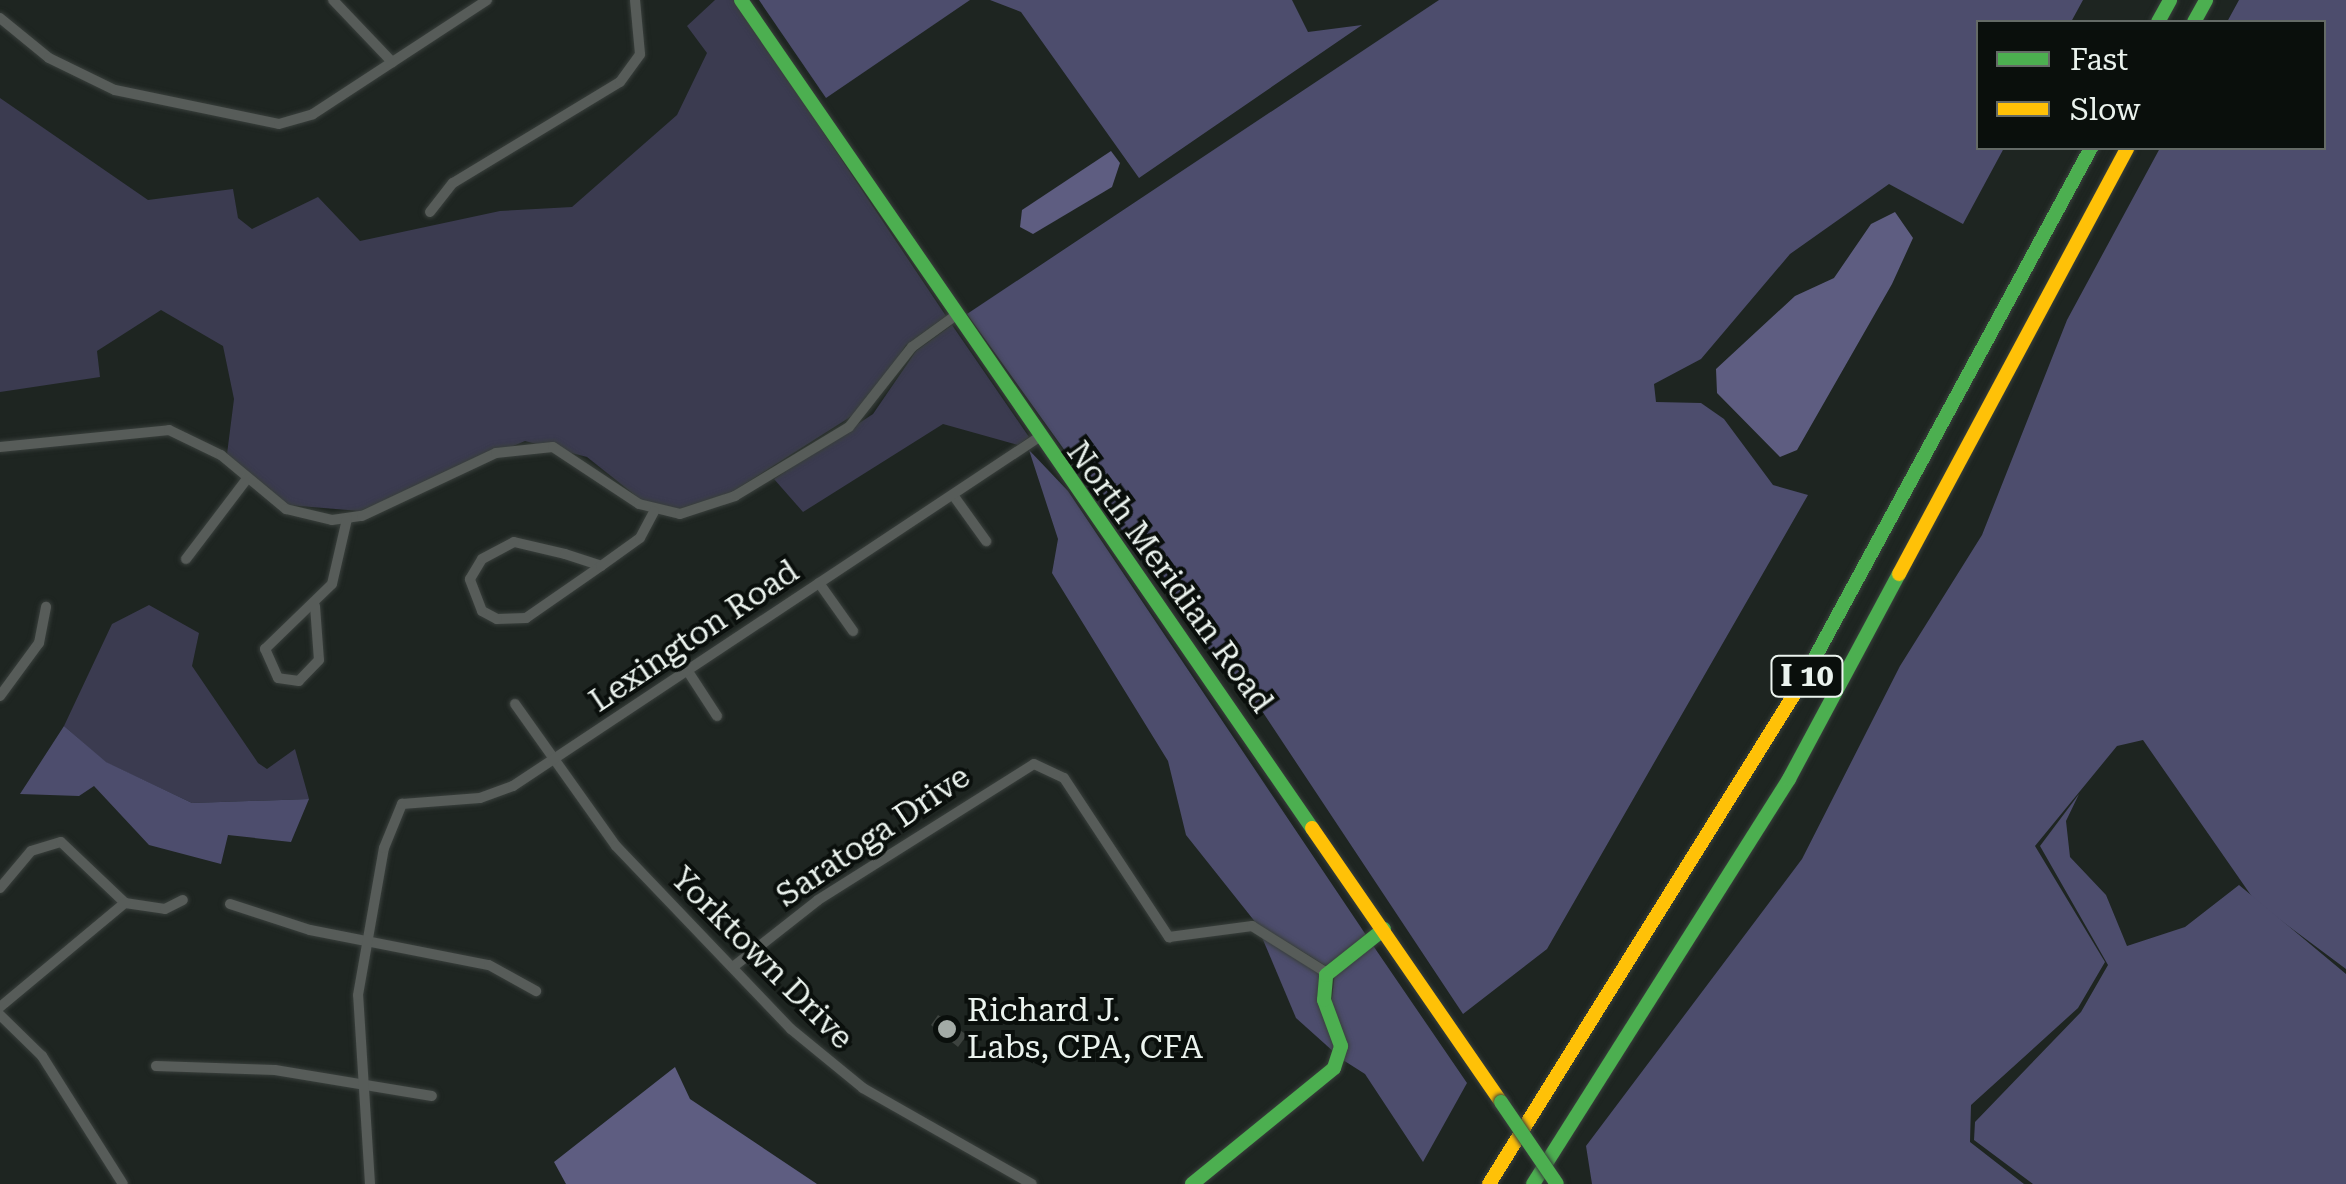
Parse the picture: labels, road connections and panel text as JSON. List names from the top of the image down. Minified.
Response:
{"streets":{"main road":["North Meridian Road","I 10"],"street":["Lexington Road","Saratoga Drive","Yorktown Drive"]},"crossings":[["North Meridian Road","Lexington Road"],["Lexington Road","Yorktown Drive"],["Saratoga Drive","Yorktown Drive"]],"places":["Richard J. Labs, CPA, CFA"],"legend":["Fast","Slow"]}
